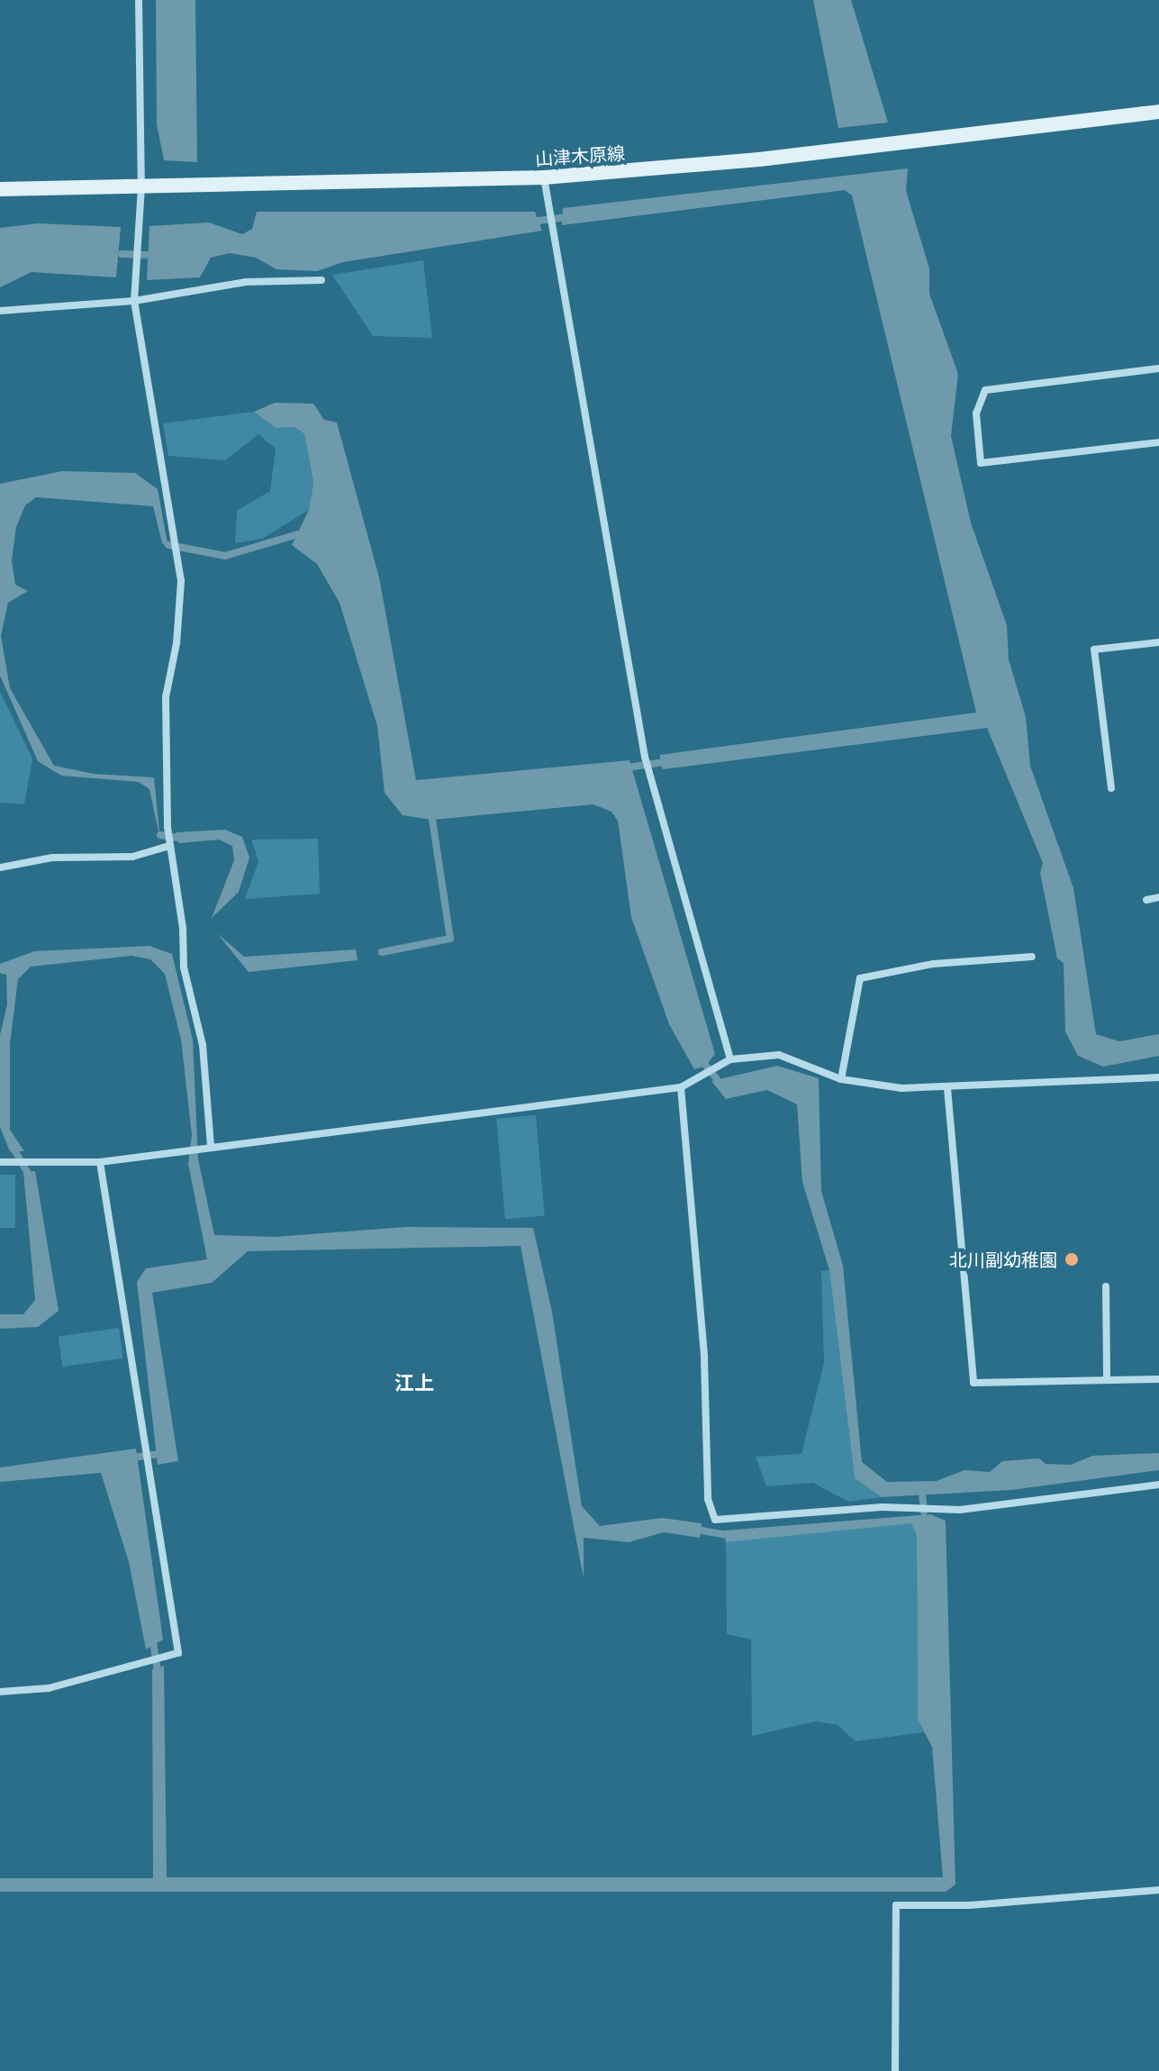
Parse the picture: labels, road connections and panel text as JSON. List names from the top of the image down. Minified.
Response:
{"streets":{"street":["山津木原線"]},"districts":["江上"],"places":["北川副幼稚園"]}
